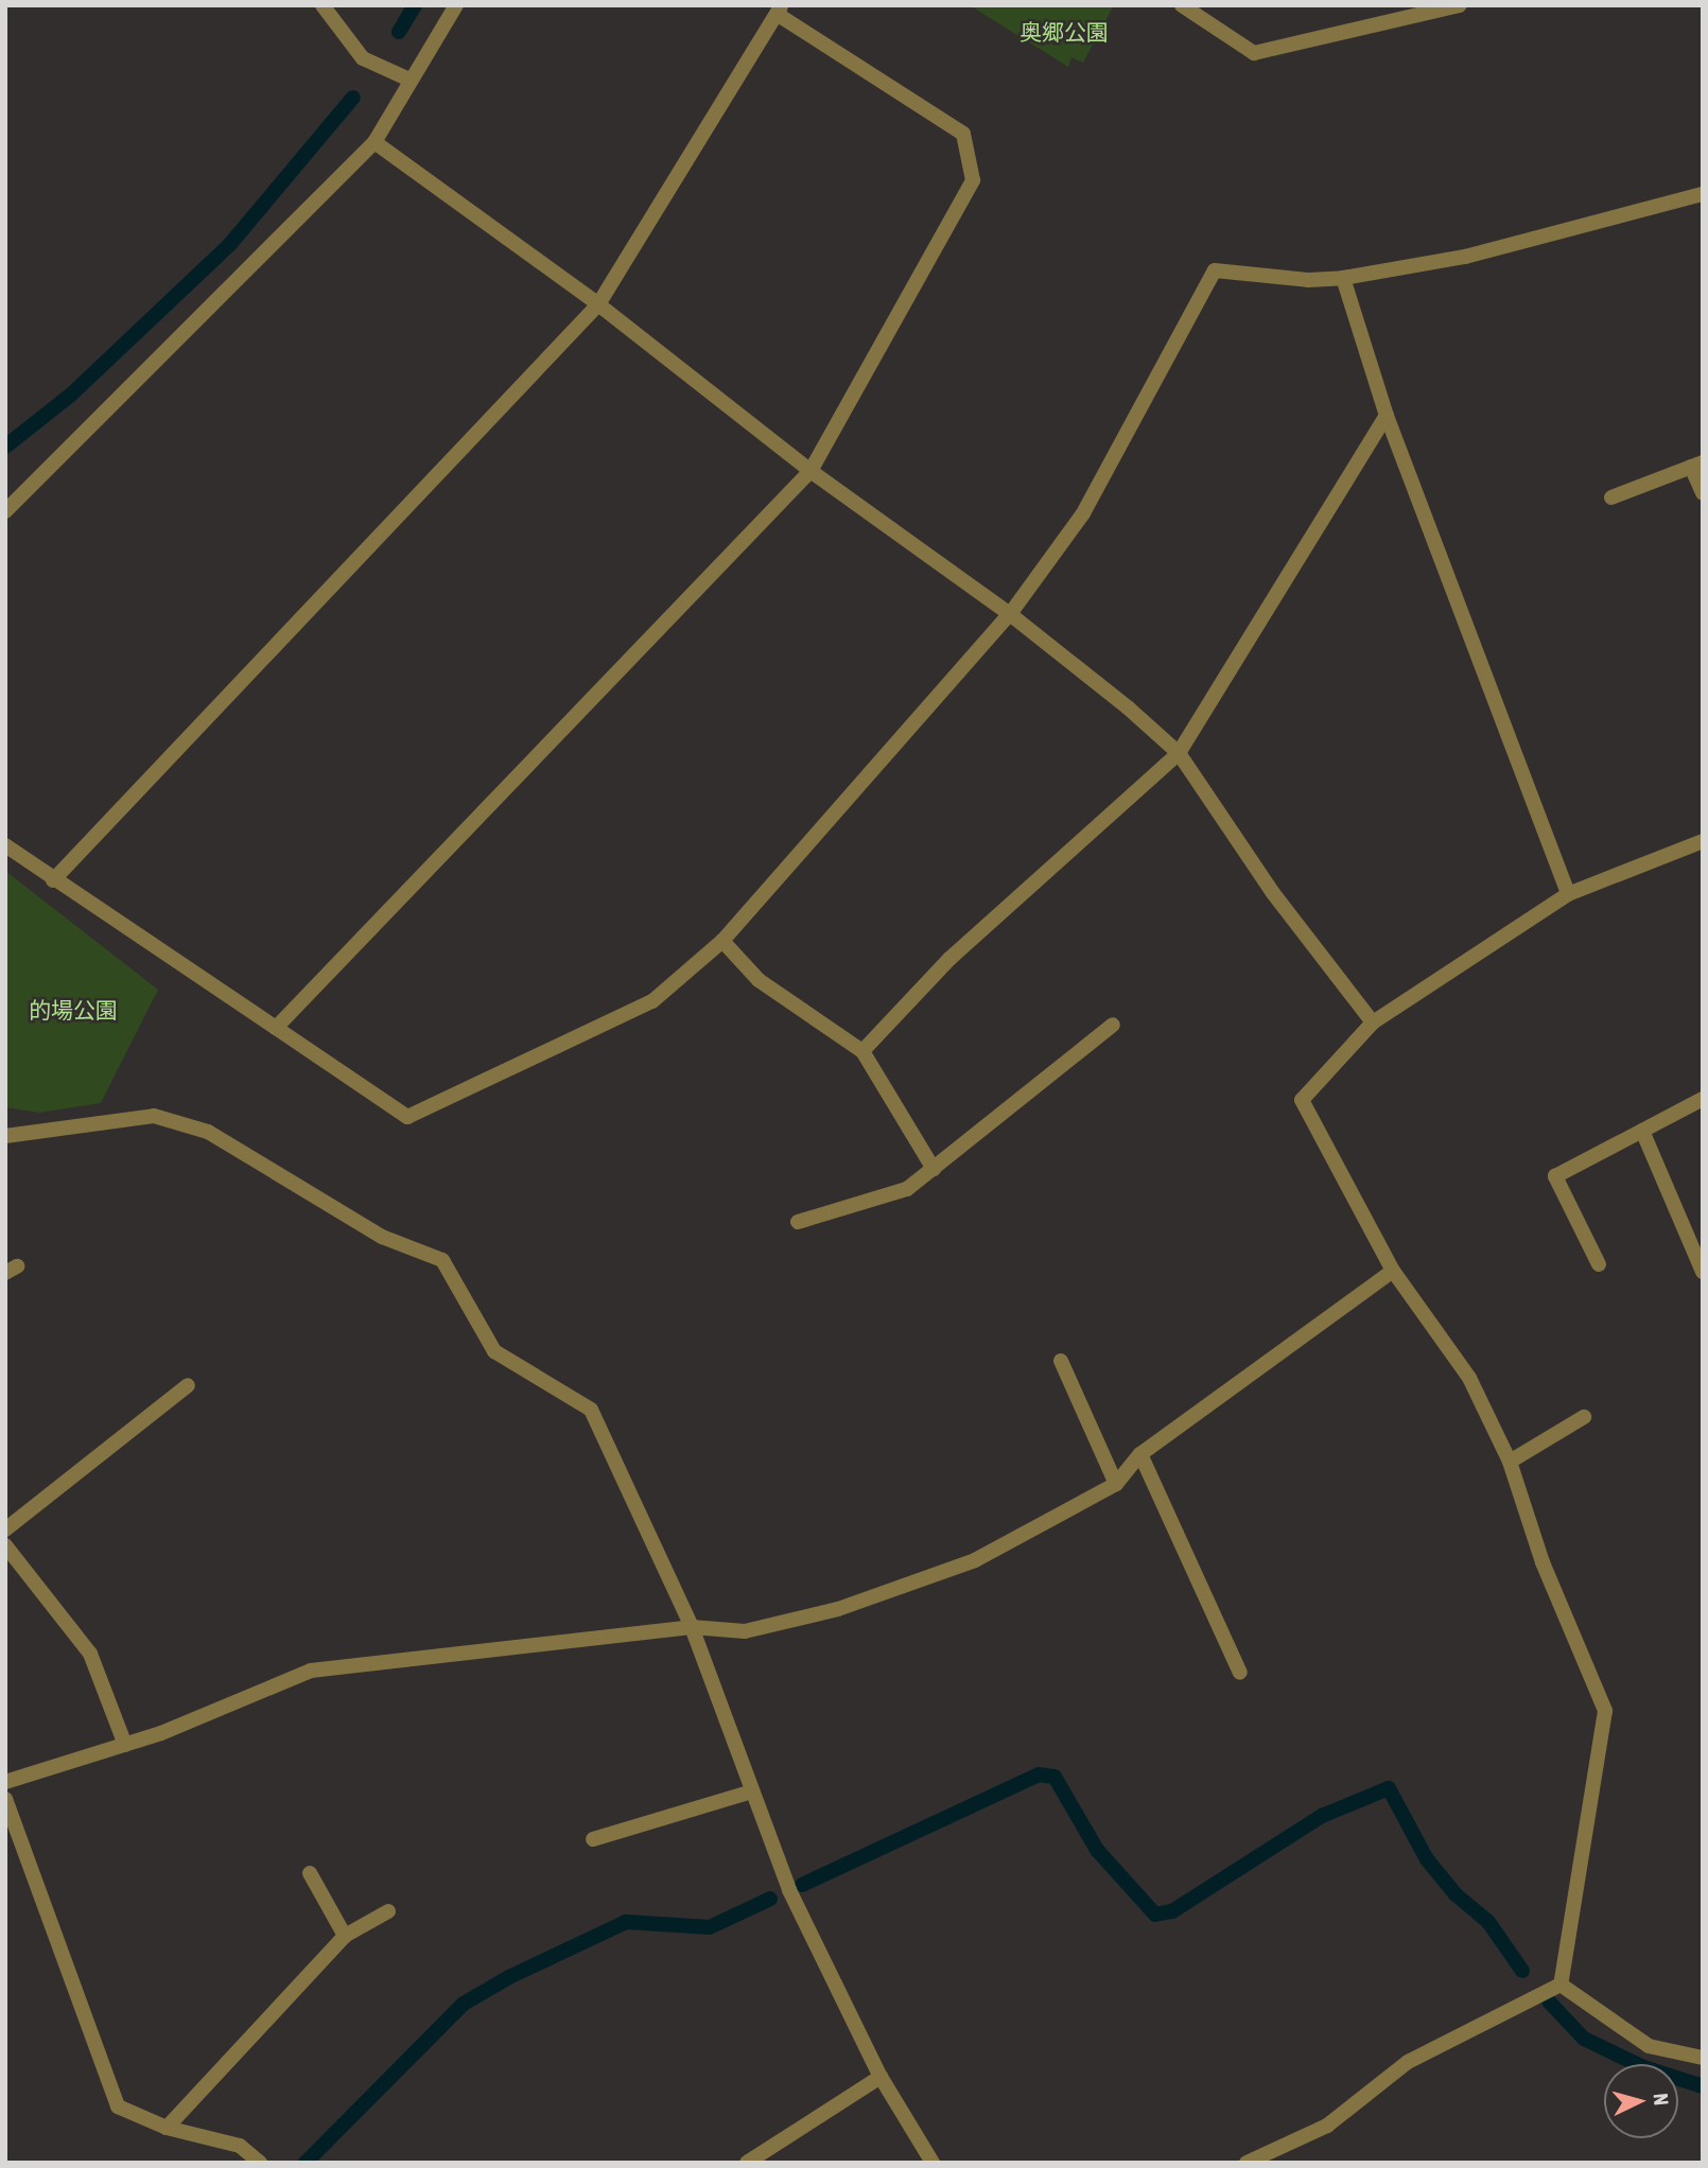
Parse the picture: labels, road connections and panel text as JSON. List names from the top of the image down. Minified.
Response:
{"parks":["奥郷公園","的場公園"],"north":"right"}
